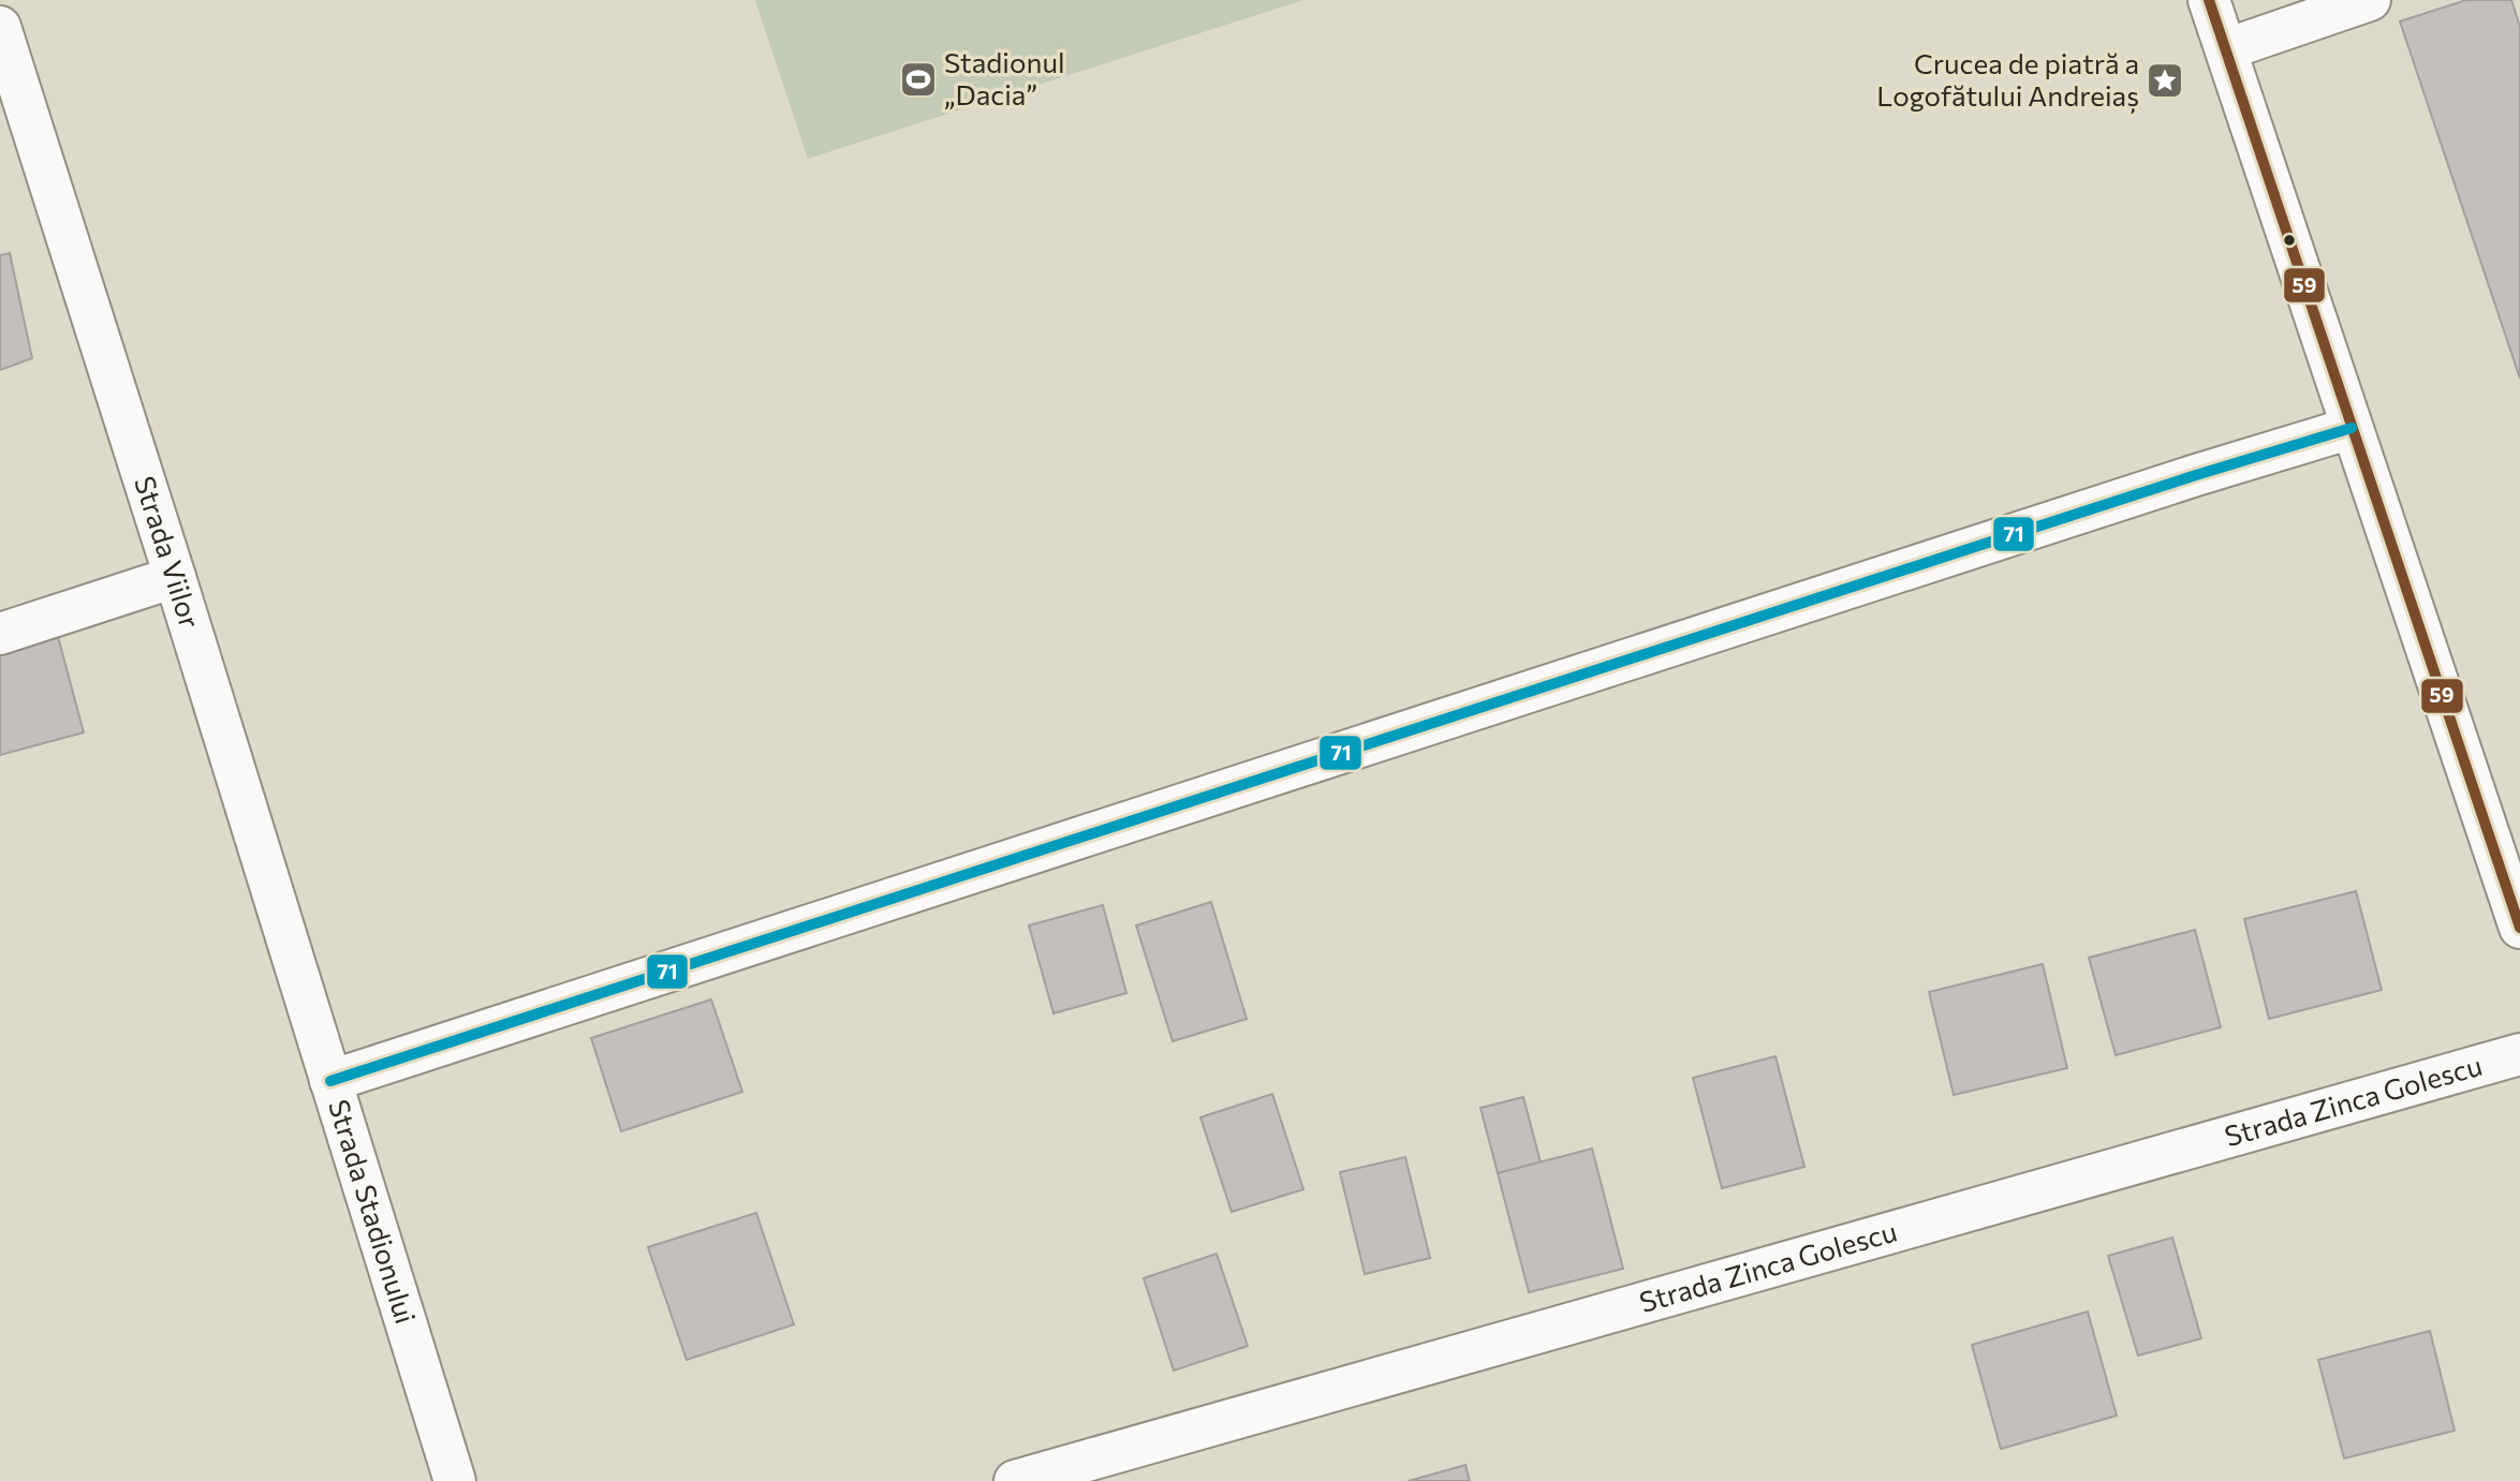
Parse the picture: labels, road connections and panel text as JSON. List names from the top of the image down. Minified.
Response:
{"streets":{"street":["Strada Viilor","Strada Zinca Golescu","Strada Stadionului"]},"crossings":[["Strada Viilor","Strada Stadionului"]],"places":{"sports":["Stadionul „Dacia”"],"place":["Crucea de piatră a Logofătului Andreiaș"]},"lines":["transit line 59","transit line 71"]}
